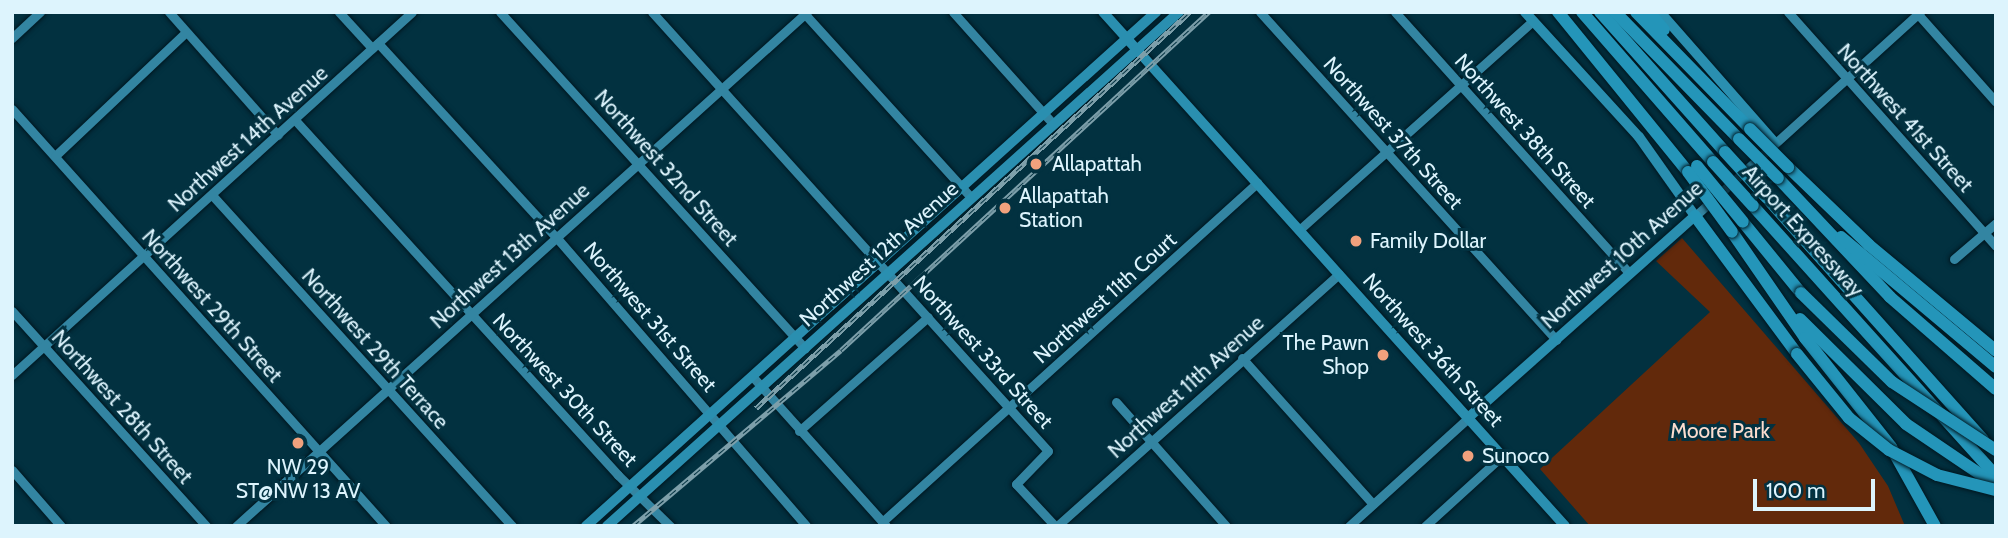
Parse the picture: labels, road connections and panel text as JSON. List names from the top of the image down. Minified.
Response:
{"streets":{"highway":["Airport Expressway"],"main road":["Northwest 12th Avenue","Northwest 10th Avenue","Northwest 36th Street"],"street":["Northwest 41st Street","Northwest 38th Street","Northwest 37th Street","Northwest 14th Avenue","Northwest 32nd Street","Northwest 13th Avenue","Northwest 11th Court","Northwest 29th Street","Northwest 31st Street","Northwest 29th Terrace","Northwest 33rd Street","Northwest 11th Avenue","Northwest 30th Street","Northwest 28th Street"]},"crossings":[["Northwest 41st Street","Northwest 10th Avenue"],["Northwest 38th Street","Northwest 10th Avenue"],["Northwest 37th Street","Northwest 10th Avenue"],["Northwest 14th Avenue","Northwest 29th Street"],["Northwest 14th Avenue","Northwest 31st Street"],["Northwest 14th Avenue","Northwest 29th Terrace"],["Northwest 14th Avenue","Northwest 30th Street"],["Northwest 14th Avenue","Northwest 28th Street"],["Northwest 32nd Street","Northwest 12th Avenue"],["Northwest 32nd Street","Northwest 13th Avenue"],["Northwest 12th Avenue","Northwest 31st Street"],["Northwest 12th Avenue","Northwest 36th Street"],["Northwest 12th Avenue","Northwest 33rd Street"],["Northwest 12th Avenue","Northwest 30th Street"],["Northwest 10th Avenue","Northwest 36th Street"],["Northwest 13th Avenue","Northwest 29th Street"],["Northwest 13th Avenue","Northwest 31st Street"],["Northwest 13th Avenue","Northwest 29th Terrace"],["Northwest 13th Avenue","Northwest 33rd Street"],["Northwest 13th Avenue","Northwest 30th Street"],["Northwest 11th Court","Northwest 36th Street"],["Northwest 11th Court","Northwest 33rd Street"],["Northwest 36th Street","Northwest 11th Avenue"],["Northwest 33rd Street","Northwest 11th Avenue"]],"parks":["Moore Park"],"places":["Allapattah","Allapattah Station","Family Dollar","The Pawn Shop","NW 29 ST@NW 13 AV","Sunoco"],"scale_bar":"100 m"}
